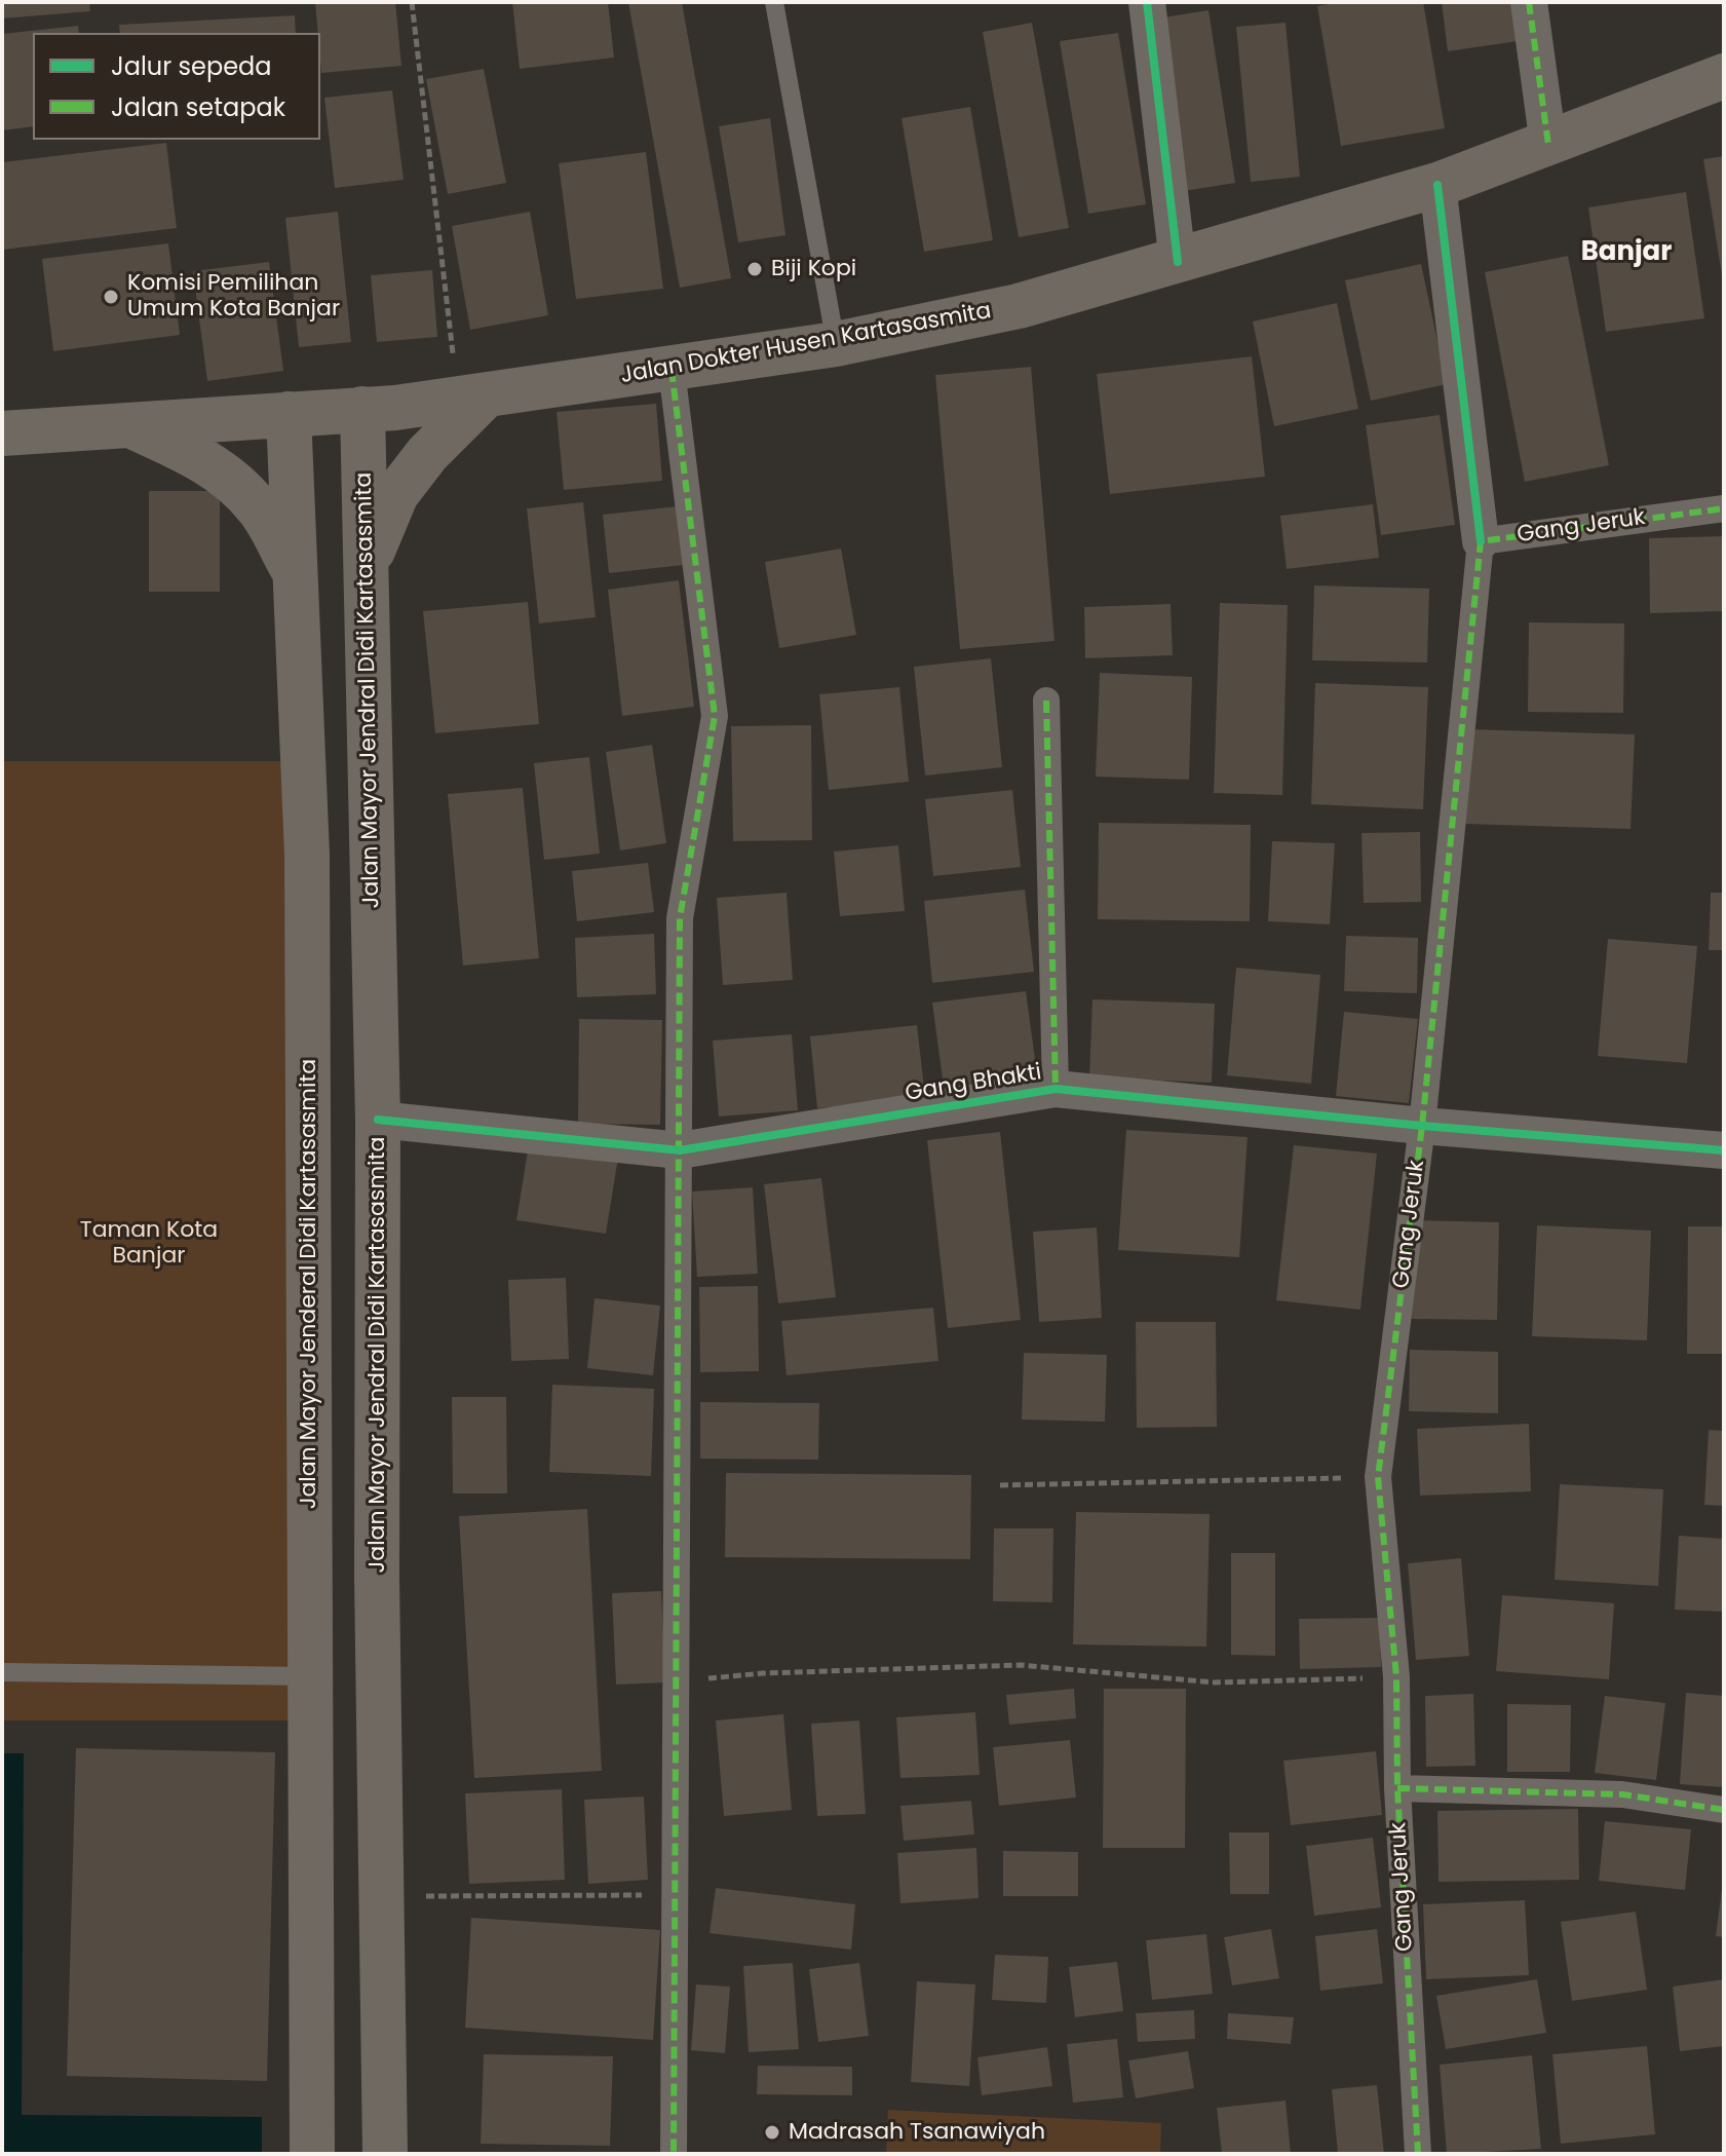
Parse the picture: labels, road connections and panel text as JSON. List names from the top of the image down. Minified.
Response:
{"streets":{"main road":["Jalan Dokter Husen Kartasasmita","Jalan Mayor Jendral Didi Kartasasmita","Jalan Mayor Jenderal Didi Kartasasmita"],"street":["Gang Jeruk","Gang Bhakti"]},"crossings":[["Jalan Dokter Husen Kartasasmita","Jalan Mayor Jendral Didi Kartasasmita"],["Jalan Dokter Husen Kartasasmita","Jalan Mayor Jenderal Didi Kartasasmita"],["Gang Jeruk","Gang Bhakti"],["Jalan Mayor Jendral Didi Kartasasmita","Gang Bhakti"]],"districts":["Banjar"],"parks":["Taman Kota Banjar"],"places":["Biji Kopi","Komisi Pemilihan Umum Kota Banjar","Madrasah Tsanawiyah"],"legend":["Jalur sepeda","Jalan setapak"]}
